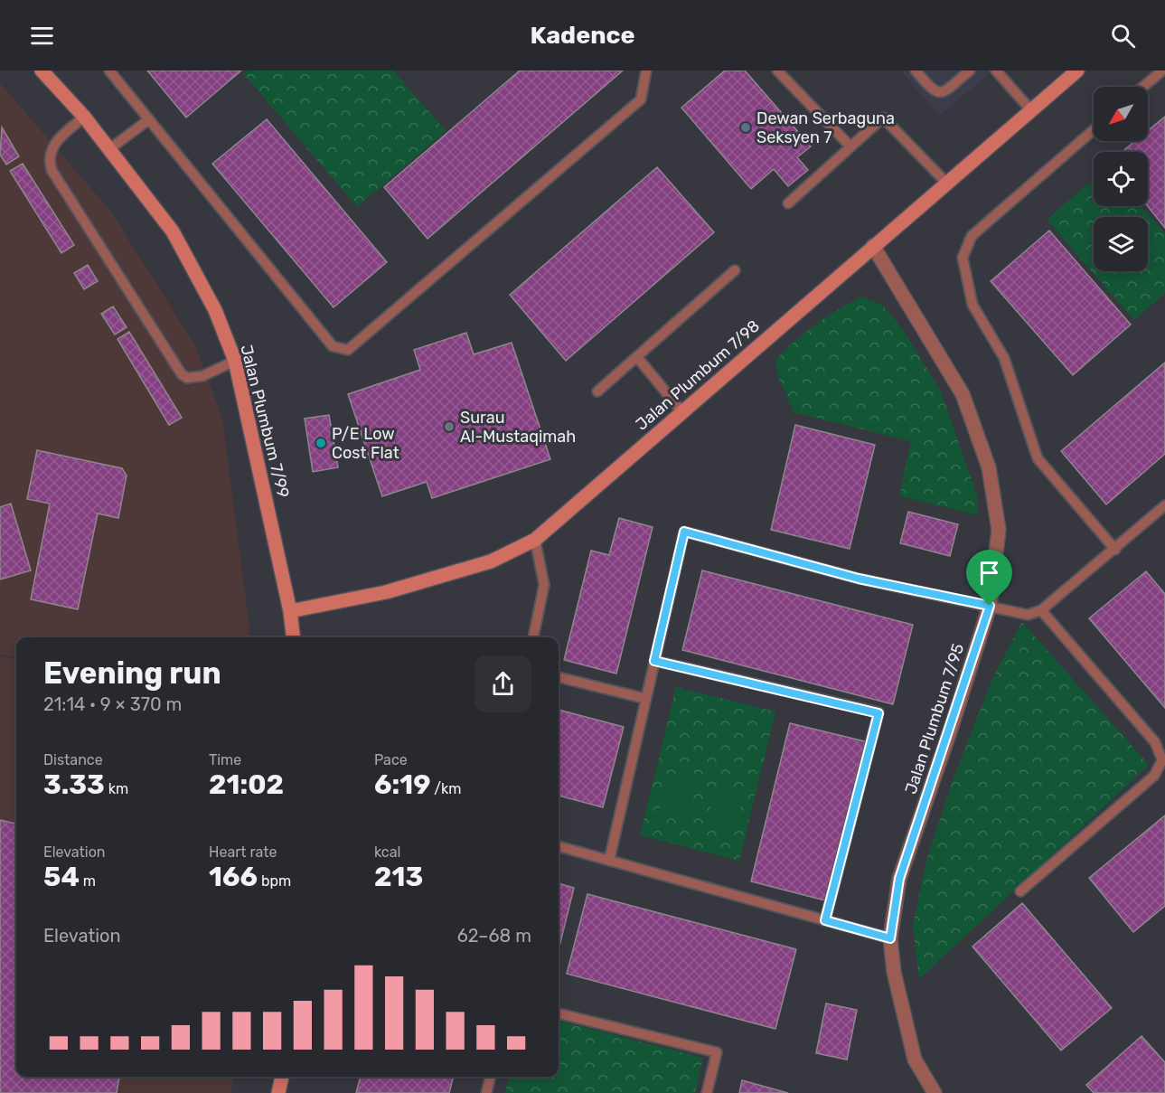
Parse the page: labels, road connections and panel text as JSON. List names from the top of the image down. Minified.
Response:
{"streets":{"street":["Jalan Plumbum 7/98","Jalan Plumbum 7/99","Jalan Plumbum 7/95"]},"crossings":[["Jalan Plumbum 7/98","Jalan Plumbum 7/99"],["Jalan Plumbum 7/98","Jalan Plumbum 7/95"]],"places":["Dewan Serbaguna Seksyen 7","Surau Al-Mustaqimah","P/E Low Cost Flat"],"north":"bottom left","page":{"header":"Kadence","heading":["Evening run","21:14 · 9 × 370 m"],"stats":[["Distance","3.33 km"],["Time","21:02"],["Pace","6:19 /km"],["Elevation","54 m"],["Heart rate","166 bpm"],["kcal","213"]],"chart":["Elevation","62–68 m"]}}
